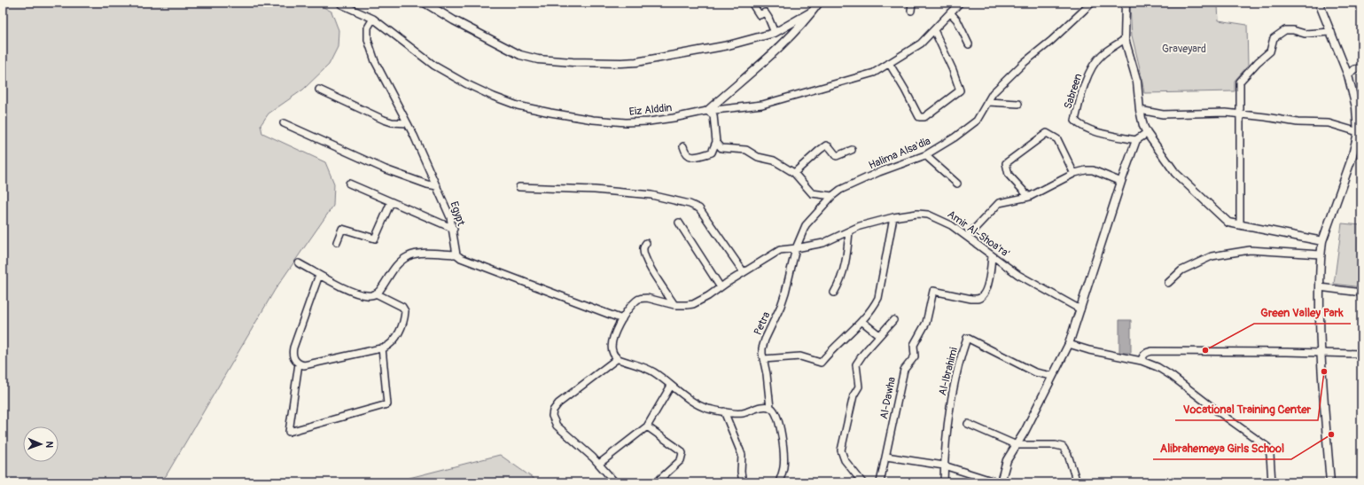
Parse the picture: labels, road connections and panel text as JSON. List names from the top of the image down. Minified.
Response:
{"streets":{"street":["Sabreen","Eiz Alddin","Halima Alsa'dia","Egypt","Amir Al-Shoa'ra'","Petra","Al-Ibrahimi","Al-Dawha"]},"crossings":[["Eiz Alddin","Egypt"],["Halima Alsa'dia","Amir Al-Shoa'ra'"],["Halima Alsa'dia","Petra"],["Amir Al-Shoa'ra'","Petra"],["Amir Al-Shoa'ra'","Al-Dawha"]],"parks":["Graveyard"],"places":["Green Valley Park","Vocational Training Center","Alibrahemeya Girls School"],"north":"right"}
